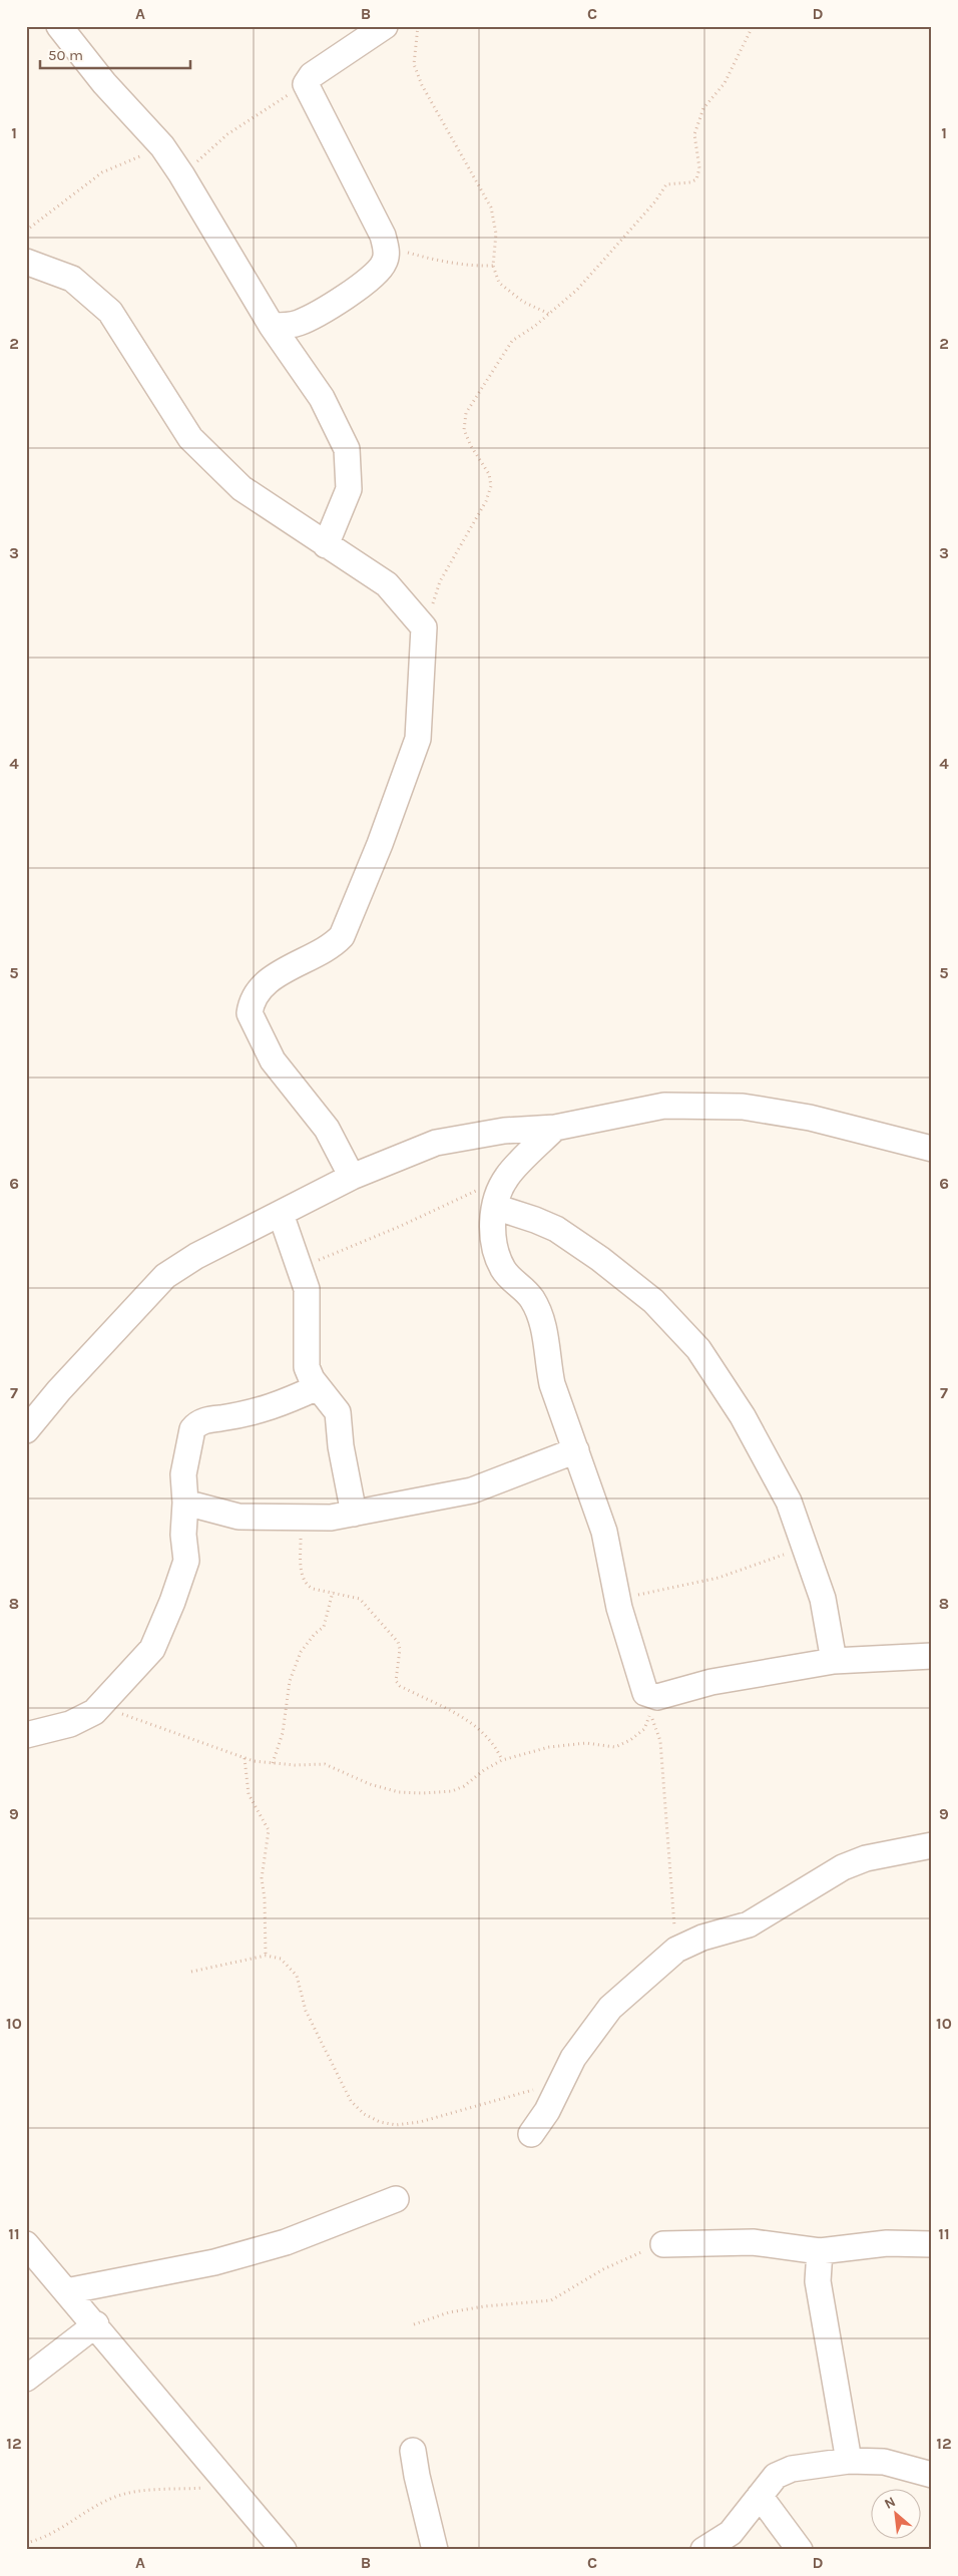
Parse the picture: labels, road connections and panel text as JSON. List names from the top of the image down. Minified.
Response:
{"scale_bar":"50 m","north":"top left","grid":{"columns":["A","B","C","D"],"rows":["1","2","3","4","5","6","7","8","9","10","11","12"]}}
